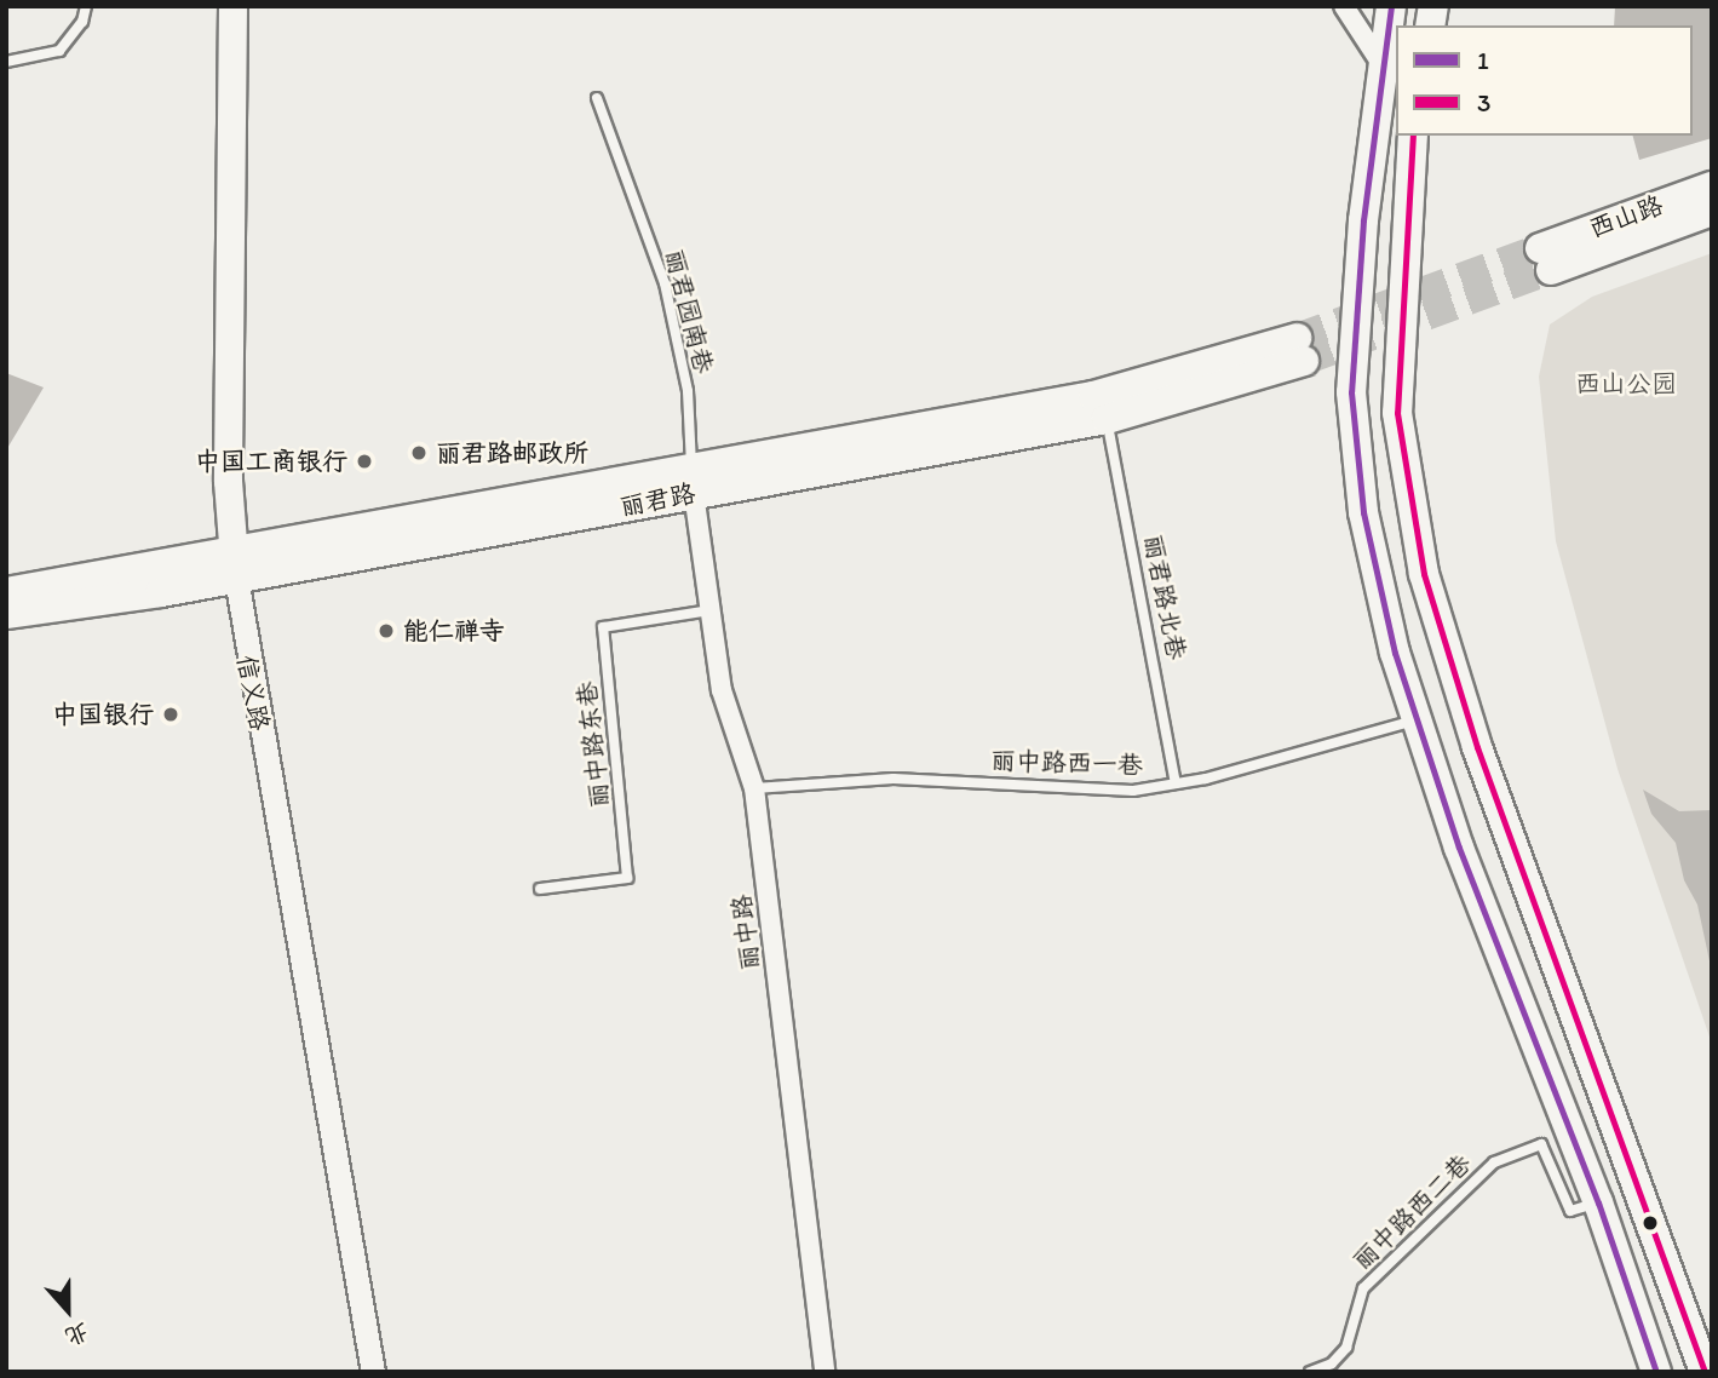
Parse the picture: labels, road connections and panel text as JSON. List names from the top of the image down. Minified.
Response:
{"streets":{"main road":["西山路","丽君路","信义路"],"street":["丽中路"],"lane":["丽君园南巷","丽君路北巷","丽中路东巷","丽中路西一巷","丽中路西二巷"]},"crossings":[["丽君园南巷","丽君路"],["丽君园南巷","丽中路"],["丽君路","丽君路北巷"],["丽君路","信义路"],["丽君路","丽中路"],["丽君路北巷","丽中路西一巷"],["丽中路东巷","丽中路"],["丽中路西一巷","丽中路"]],"parks":["西山公园"],"places":["丽君路邮政所","中国工商银行","能仁禅寺","中国银行"],"lines":["transit line 1","transit line 3"],"legend":["1","3"],"north":"bottom"}
